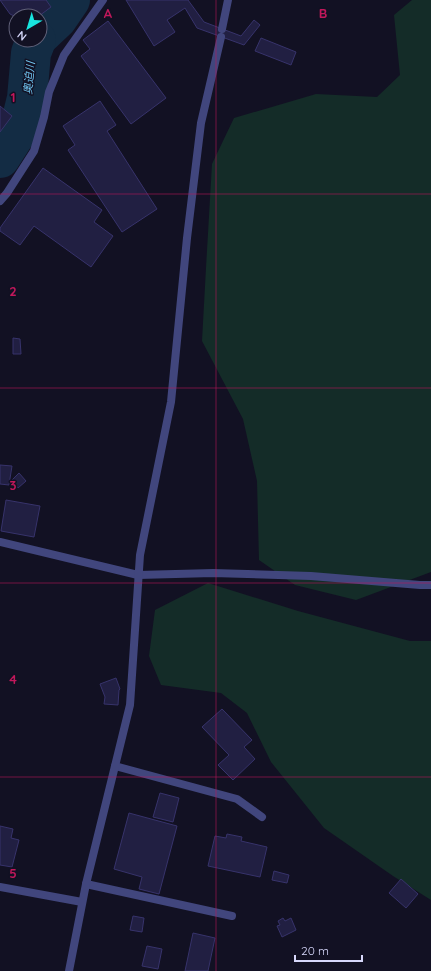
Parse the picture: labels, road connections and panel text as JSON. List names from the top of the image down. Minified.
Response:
{"water":["奥迫川"],"scale_bar":"20 m","north":"bottom left","grid":{"columns":["A","B"],"rows":["1","2","3","4","5"]}}
